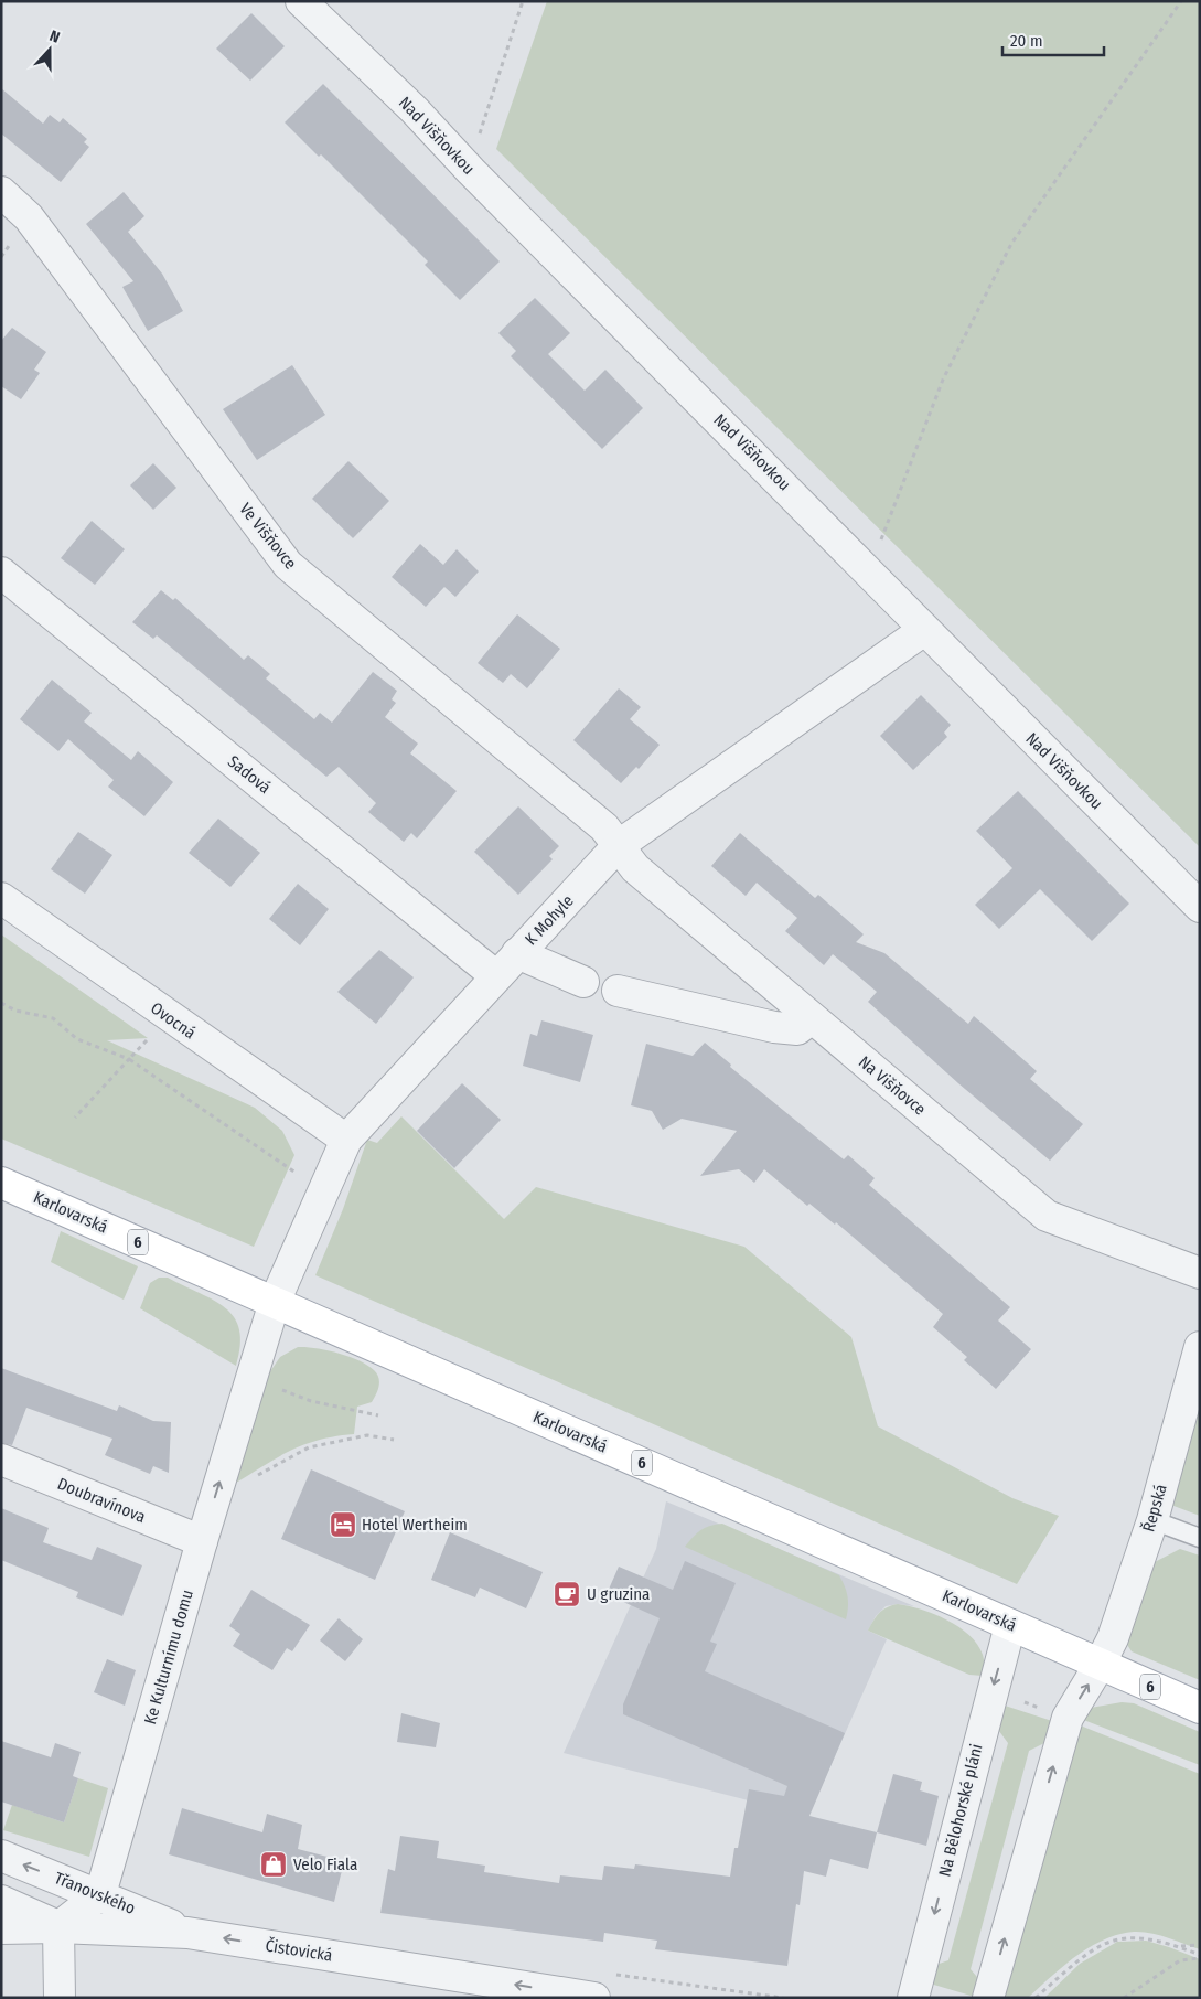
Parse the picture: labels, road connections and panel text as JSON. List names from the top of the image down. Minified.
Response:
{"streets":{"main road":["Karlovarská","6"],"street":["Nad Višňovkou","Ve Višňovce","Sadová","K Mohyle","Ovocná","Na Višňovce","Doubravínova","Řepská","Ke Kulturnímu domu","Na Bělohorské pláni","Třanovského","Čistovická"]},"crossings":[["Nad Višňovkou","K Mohyle"],["Ve Višňovce","K Mohyle"],["Ve Višňovce","Na Višňovce"],["Sadová","K Mohyle"],["K Mohyle","Ovocná"],["K Mohyle","Na Višňovce"],["K Mohyle","Karlovarská"],["K Mohyle","Ke Kulturnímu domu"],["Karlovarská","Řepská"],["Karlovarská","Ke Kulturnímu domu"],["Karlovarská","Na Bělohorské pláni"],["Doubravínova","Ke Kulturnímu domu"],["Ke Kulturnímu domu","Třanovského"],["Třanovského","Čistovická"]],"one_way":["Čistovická"],"places":{"hotel":["Hotel Wertheim"],"cafe":["U gruzina"],"shop":["Velo Fiala"]},"scale_bar":"20 m","north":"top"}
